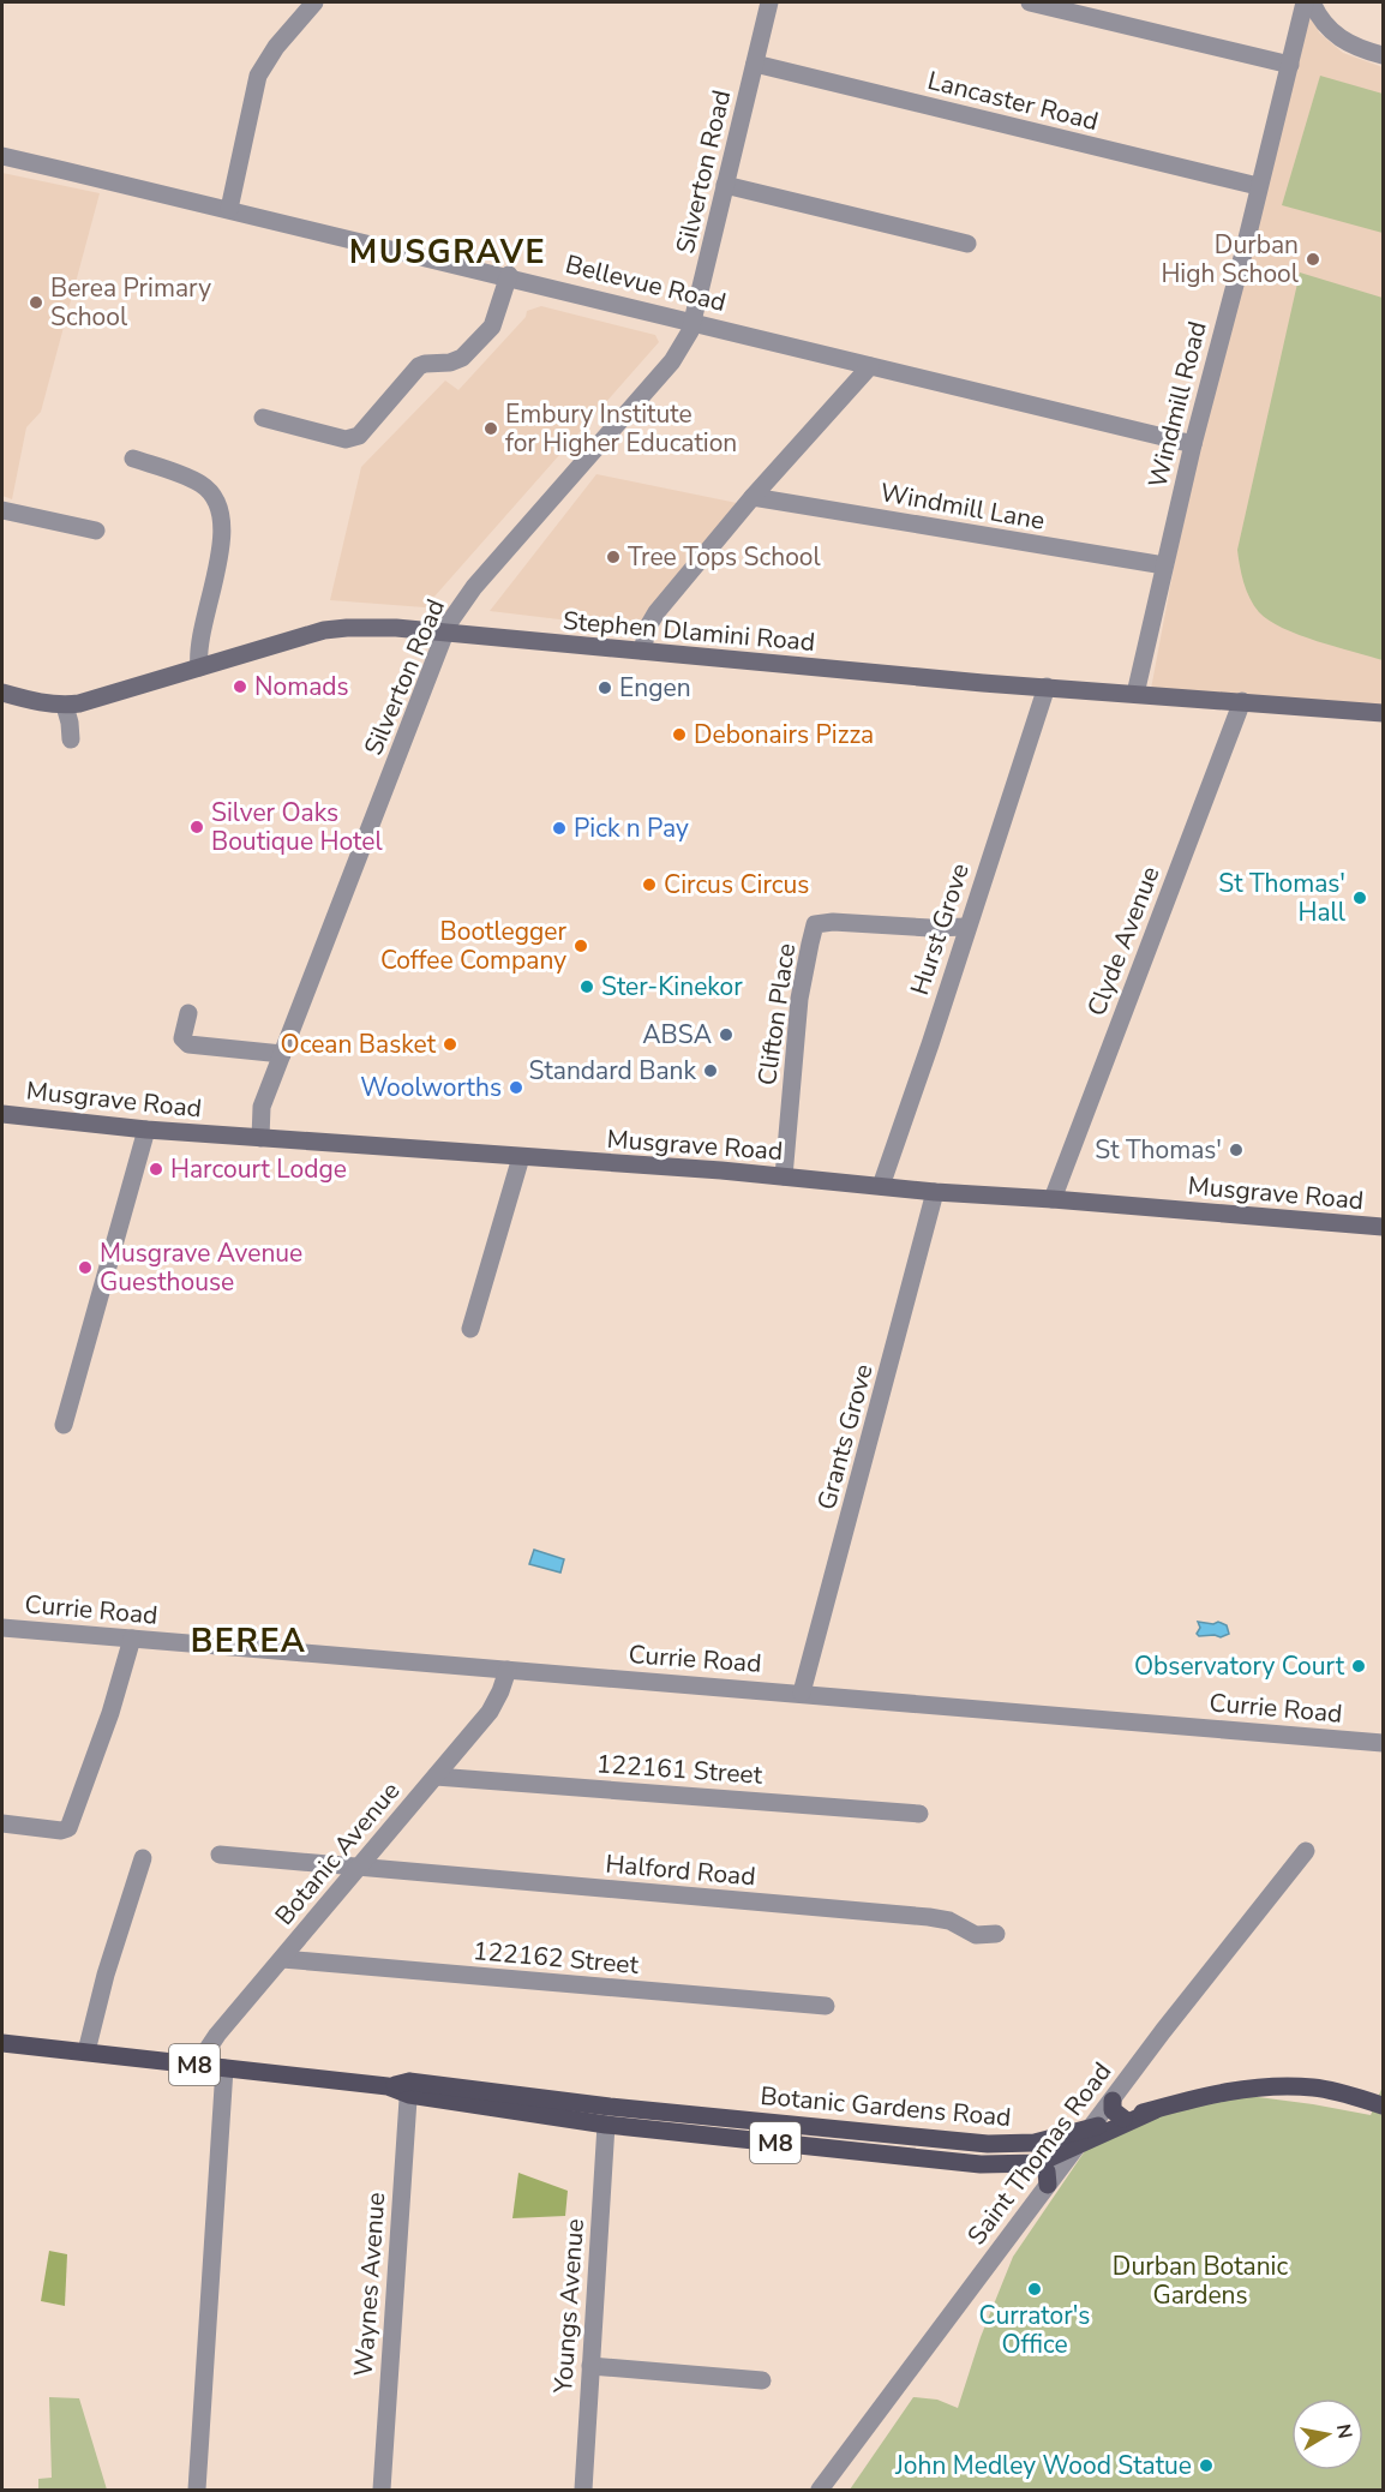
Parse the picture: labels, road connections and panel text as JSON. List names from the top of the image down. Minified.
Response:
{"streets":{"main road":["Stephen Dlamini Road","Musgrave Road","M8","Botanic Gardens Road"],"street":["Lancaster Road","Silverton Road","Bellevue Road","Windmill Road","Windmill Lane","Hurst Grove","Clyde Avenue","Clifton Place","Grants Grove","Currie Road","122161 Street","Botanic Avenue","Halford Road","122162 Street","Saint Thomas Road","Waynes Avenue","Youngs Avenue"]},"crossings":[["Lancaster Road","Silverton Road"],["Lancaster Road","Windmill Road"],["Silverton Road","Bellevue Road"],["Silverton Road","Stephen Dlamini Road"],["Silverton Road","Musgrave Road"],["Bellevue Road","Windmill Road"],["Windmill Road","Windmill Lane"],["Windmill Road","Stephen Dlamini Road"],["Stephen Dlamini Road","Hurst Grove"],["Stephen Dlamini Road","Clyde Avenue"],["Hurst Grove","Clifton Place"],["Hurst Grove","Musgrave Road"],["Clyde Avenue","Musgrave Road"],["Clifton Place","Musgrave Road"],["Musgrave Road","Grants Grove"],["Grants Grove","Currie Road"],["Currie Road","Botanic Avenue"],["122161 Street","Botanic Avenue"],["Botanic Avenue","Halford Road"],["Botanic Avenue","122162 Street"],["Botanic Avenue","Botanic Gardens Road"],["M8","Botanic Gardens Road"],["Botanic Gardens Road","Saint Thomas Road"],["Botanic Gardens Road","Waynes Avenue"],["Botanic Gardens Road","Youngs Avenue"]],"districts":["MUSGRAVE","BEREA"],"parks":["Durban Botanic Gardens"],"places":["Durban High School","Berea Primary School","Embury Institute for Higher Education","Tree Tops School","Nomads","Engen","Debonairs Pizza","Silver Oaks Boutique Hotel","Pick n Pay","Circus Circus","St Thomas' Hall","Bootlegger Coffee Company","Ster-Kinekor","ABSA","Ocean Basket","Standard Bank","Woolworths","St Thomas'","Harcourt Lodge","Musgrave Avenue Guesthouse","Observatory Court","Currator's Office","John Medley Wood Statue"],"north":"right"}
